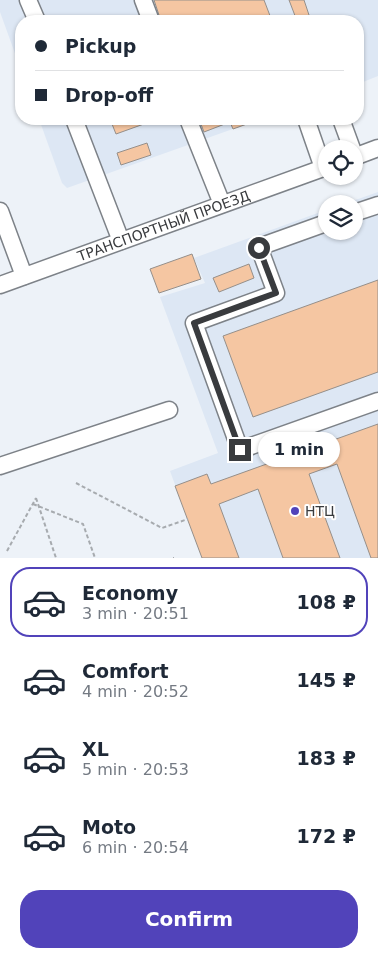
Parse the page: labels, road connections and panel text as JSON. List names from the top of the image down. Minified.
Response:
{"streets":{"street":["ТРАНСПОРТНЫЙ ПРОЕЗД"]},"places":["НТЦ"],"page":{"banner":["Pickup","Drop-off"],"bubble":"1 min","list":[{"name":"Economy","note":"3 min · 20:51","value":"108 ₽"},{"name":"Comfort","note":"4 min · 20:52","value":"145 ₽"},{"name":"XL","note":"5 min · 20:53","value":"183 ₽"},{"name":"Moto","note":"6 min · 20:54","value":"172 ₽"}],"buttons":"Confirm"}}
